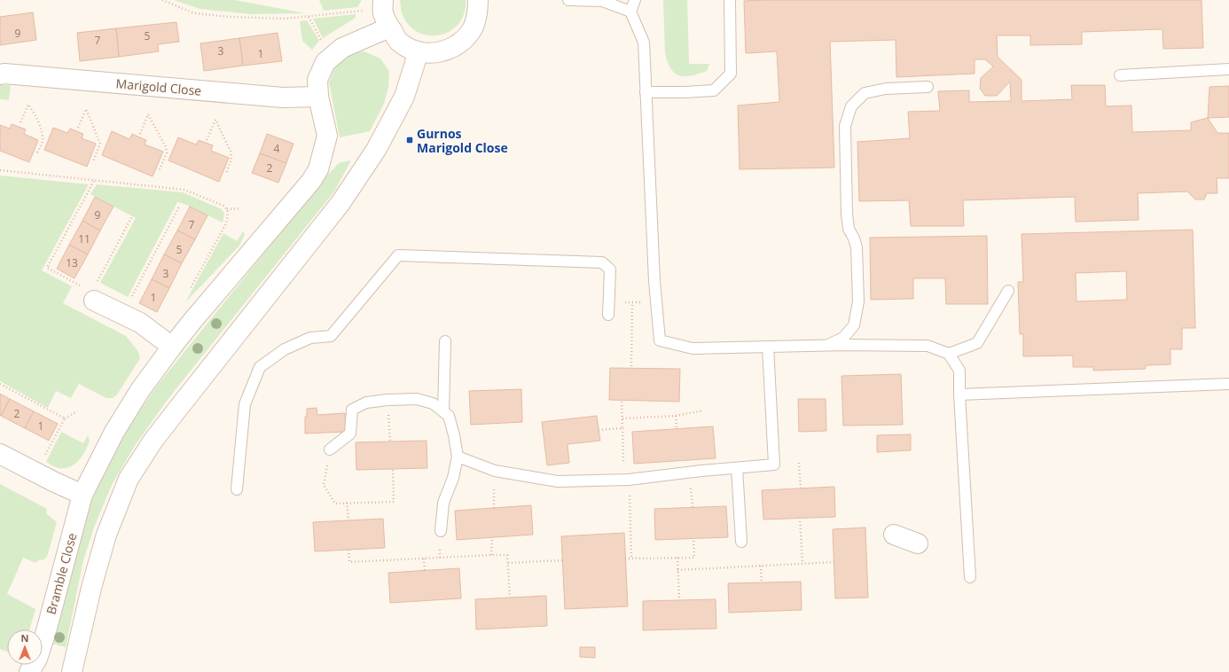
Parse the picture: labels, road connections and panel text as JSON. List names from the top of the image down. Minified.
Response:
{"streets":{"street":["Marigold Close","Bramble Close"]},"crossings":[["Marigold Close","Bramble Close"]],"places":{"transit":["Gurnos Marigold Close"]},"house_numbers":["9","5","7","3","1","4","2","9","7","11","5","13","3","1","2","1"],"north":"top"}
